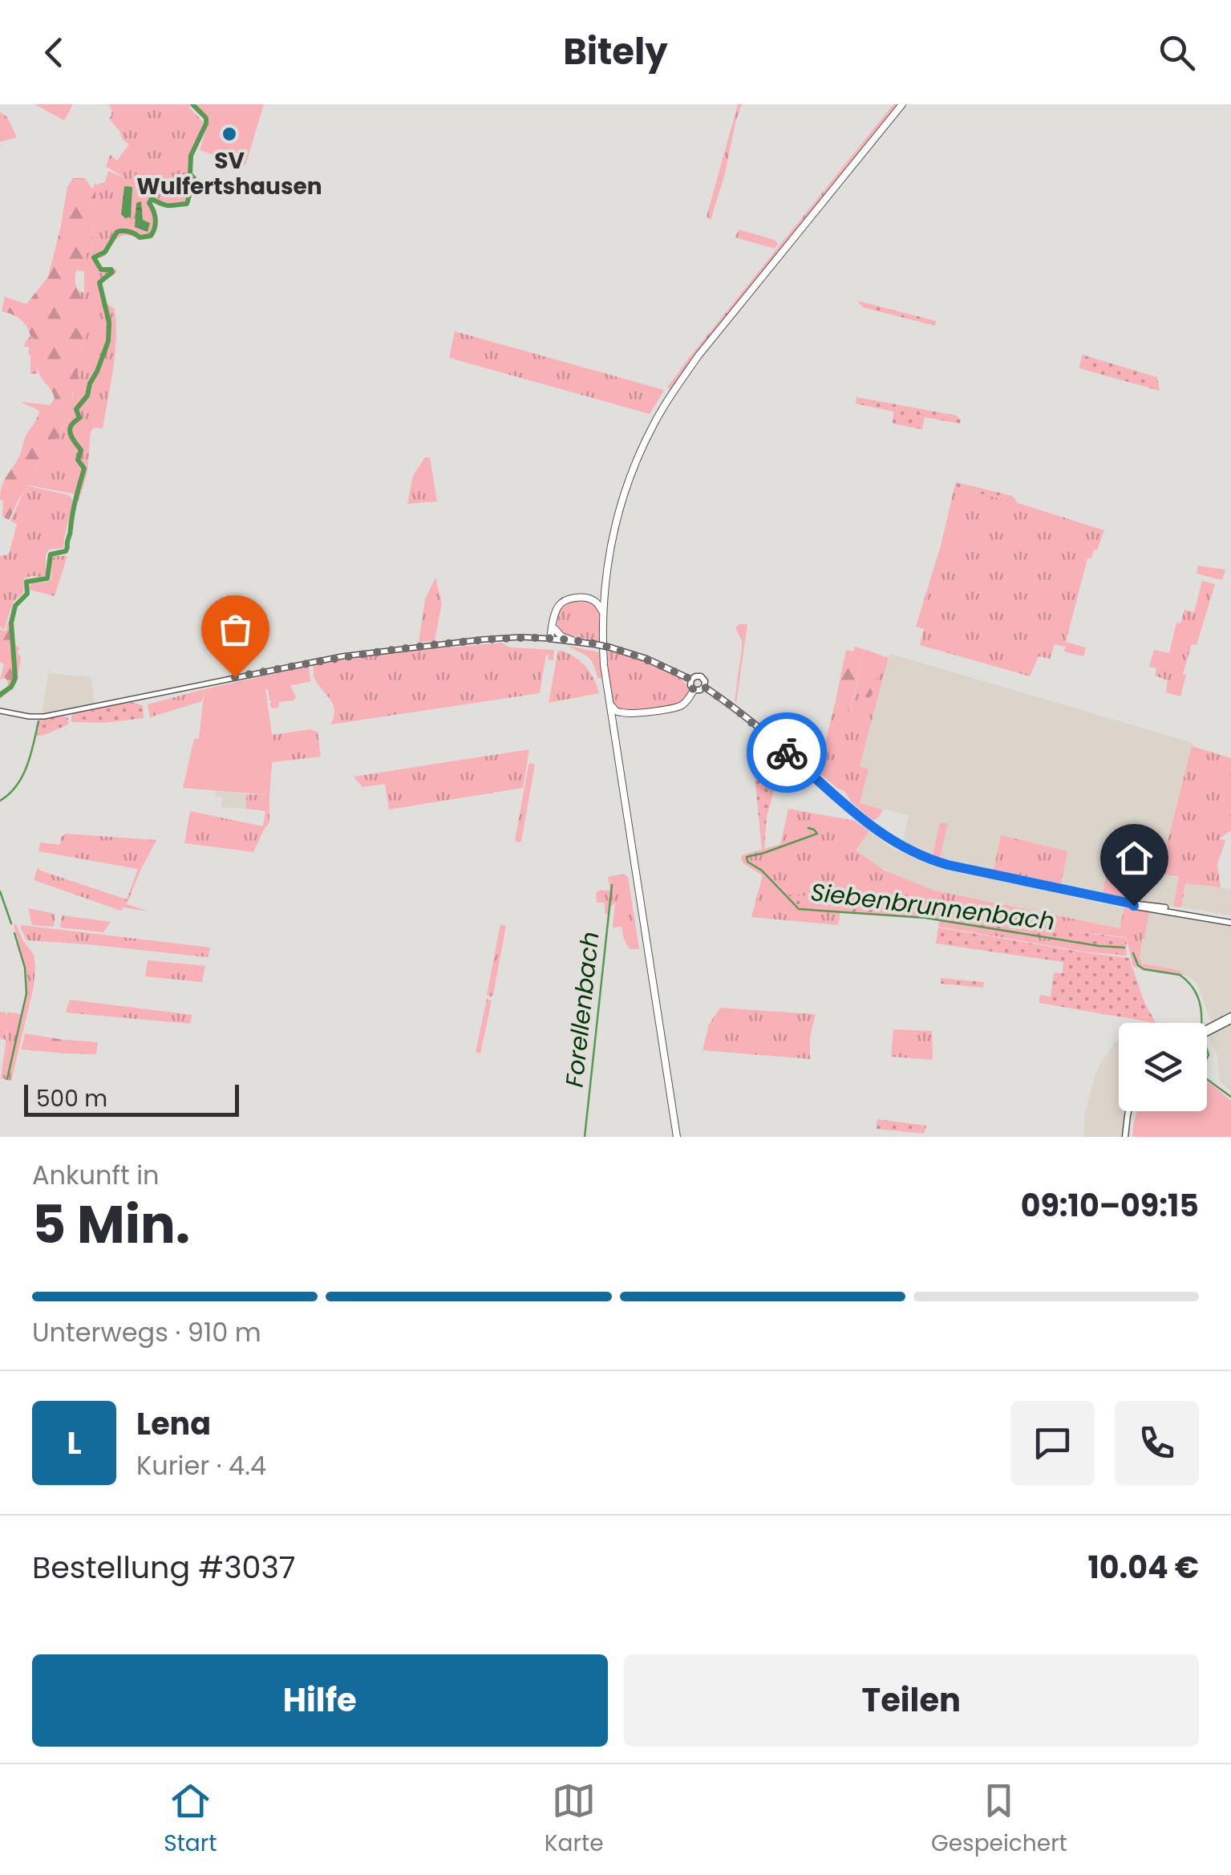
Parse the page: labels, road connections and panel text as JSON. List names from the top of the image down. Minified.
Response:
{"water":["Siebenbrunnenbach","Forellenbach"],"places":["SV Wulfertshausen"],"scale_bar":"500 m","page":{"header":"Bitely","scale":"500 m","heading":["5 Min.","Ankunft in","09:10–09:15"],"panel":["Lena","Kurier · 4.4","Bestellung #3037","10.04 €"],"bar":"Unterwegs · 910 m","round":"L","buttons":["Hilfe","Teilen"],"tabs":["Start","Karte","Gespeichert"]}}
